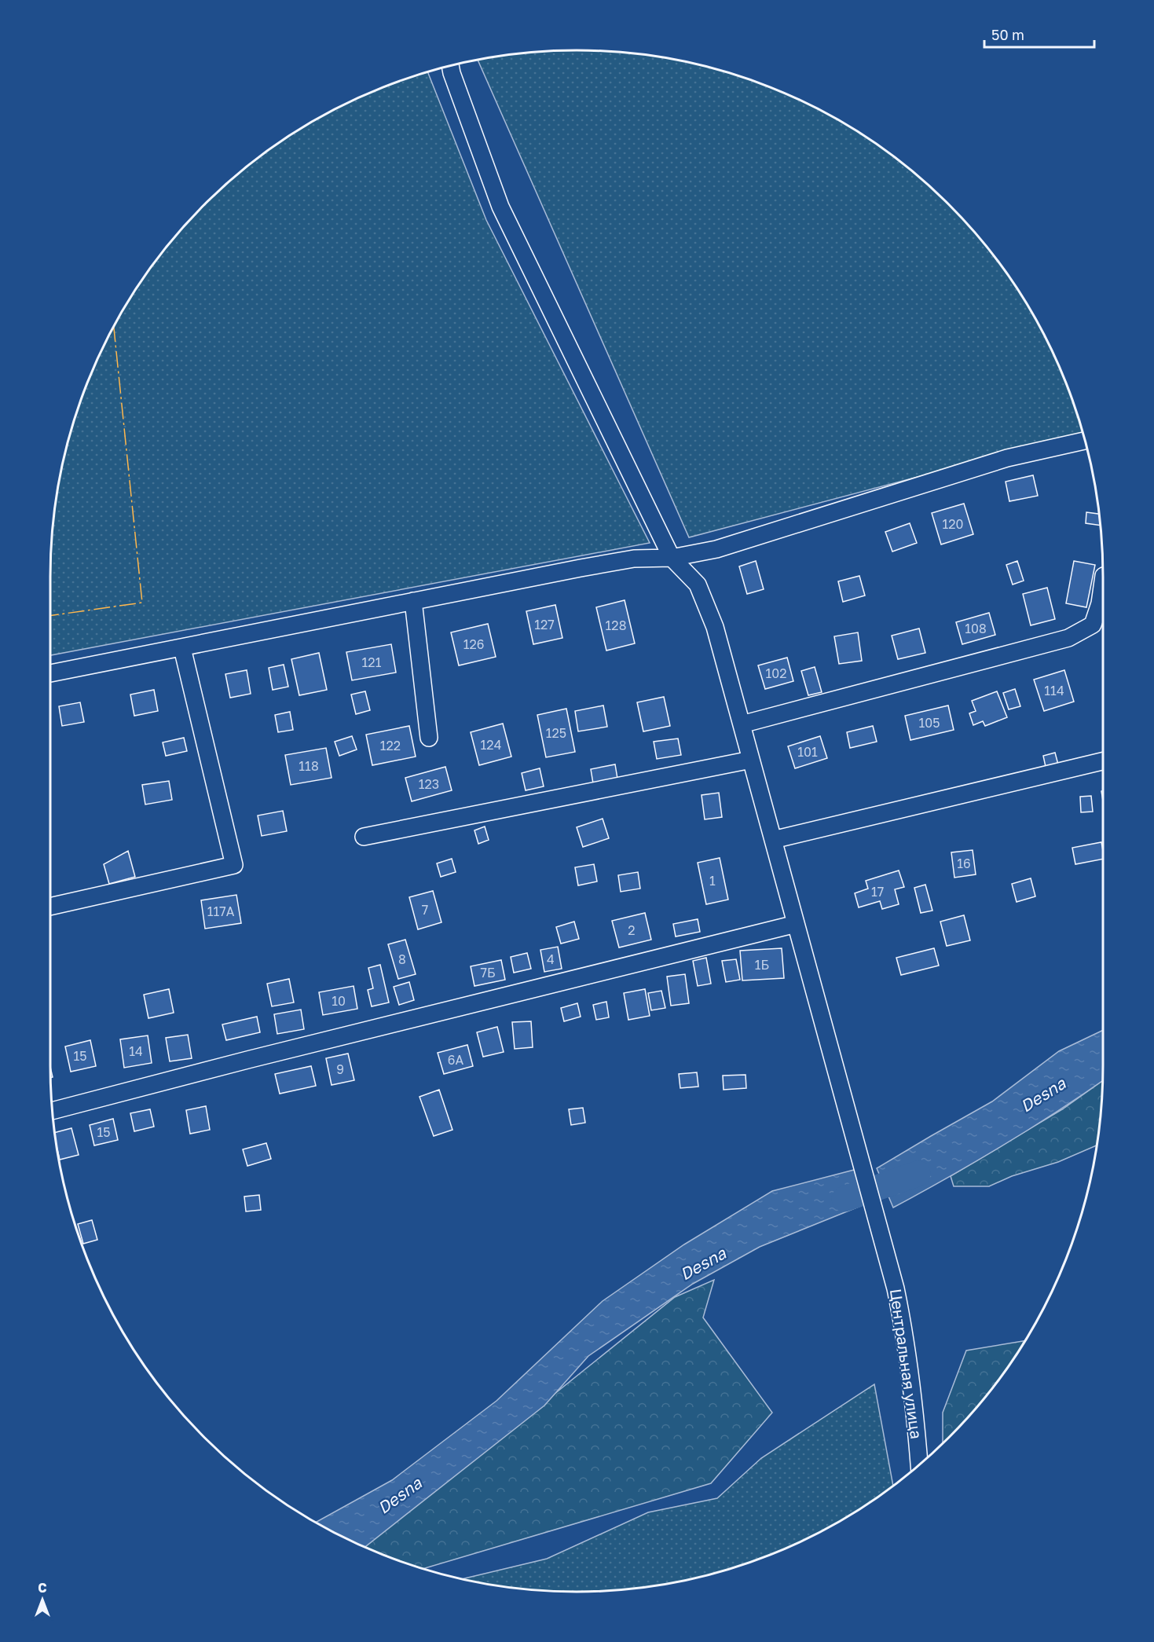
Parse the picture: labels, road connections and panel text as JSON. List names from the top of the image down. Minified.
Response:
{"streets":{"street":["Центральная улица"]},"water":["Desna"],"house_numbers":["120","127","128","108","126","121","102","114","105","125","124","122","101","118","123","16","1","17","7","117А","2","8","4","1Б","7Б","10","14","15","6А","9","15"],"scale_bar":"50 m","north":"top"}
